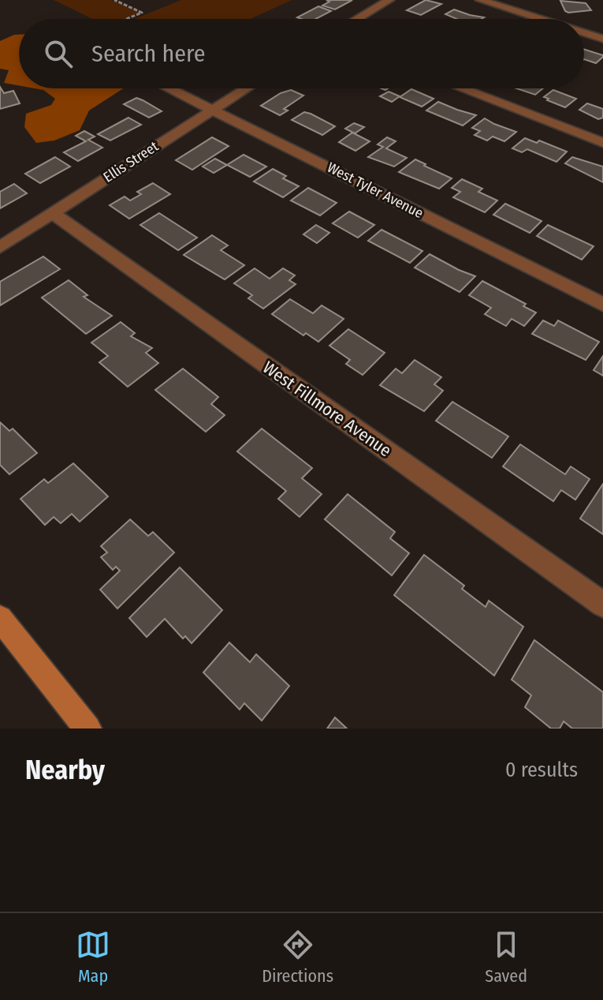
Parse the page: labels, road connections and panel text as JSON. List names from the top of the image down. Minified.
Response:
{"streets":{"street":["Ellis Street","West Tyler Avenue","West Fillmore Avenue"]},"crossings":[["Ellis Street","West Tyler Avenue"],["Ellis Street","West Fillmore Avenue"]],"page":{"search":"Search here","heading":["Nearby","0 results"],"nav":["Map","Directions","Saved"]}}
